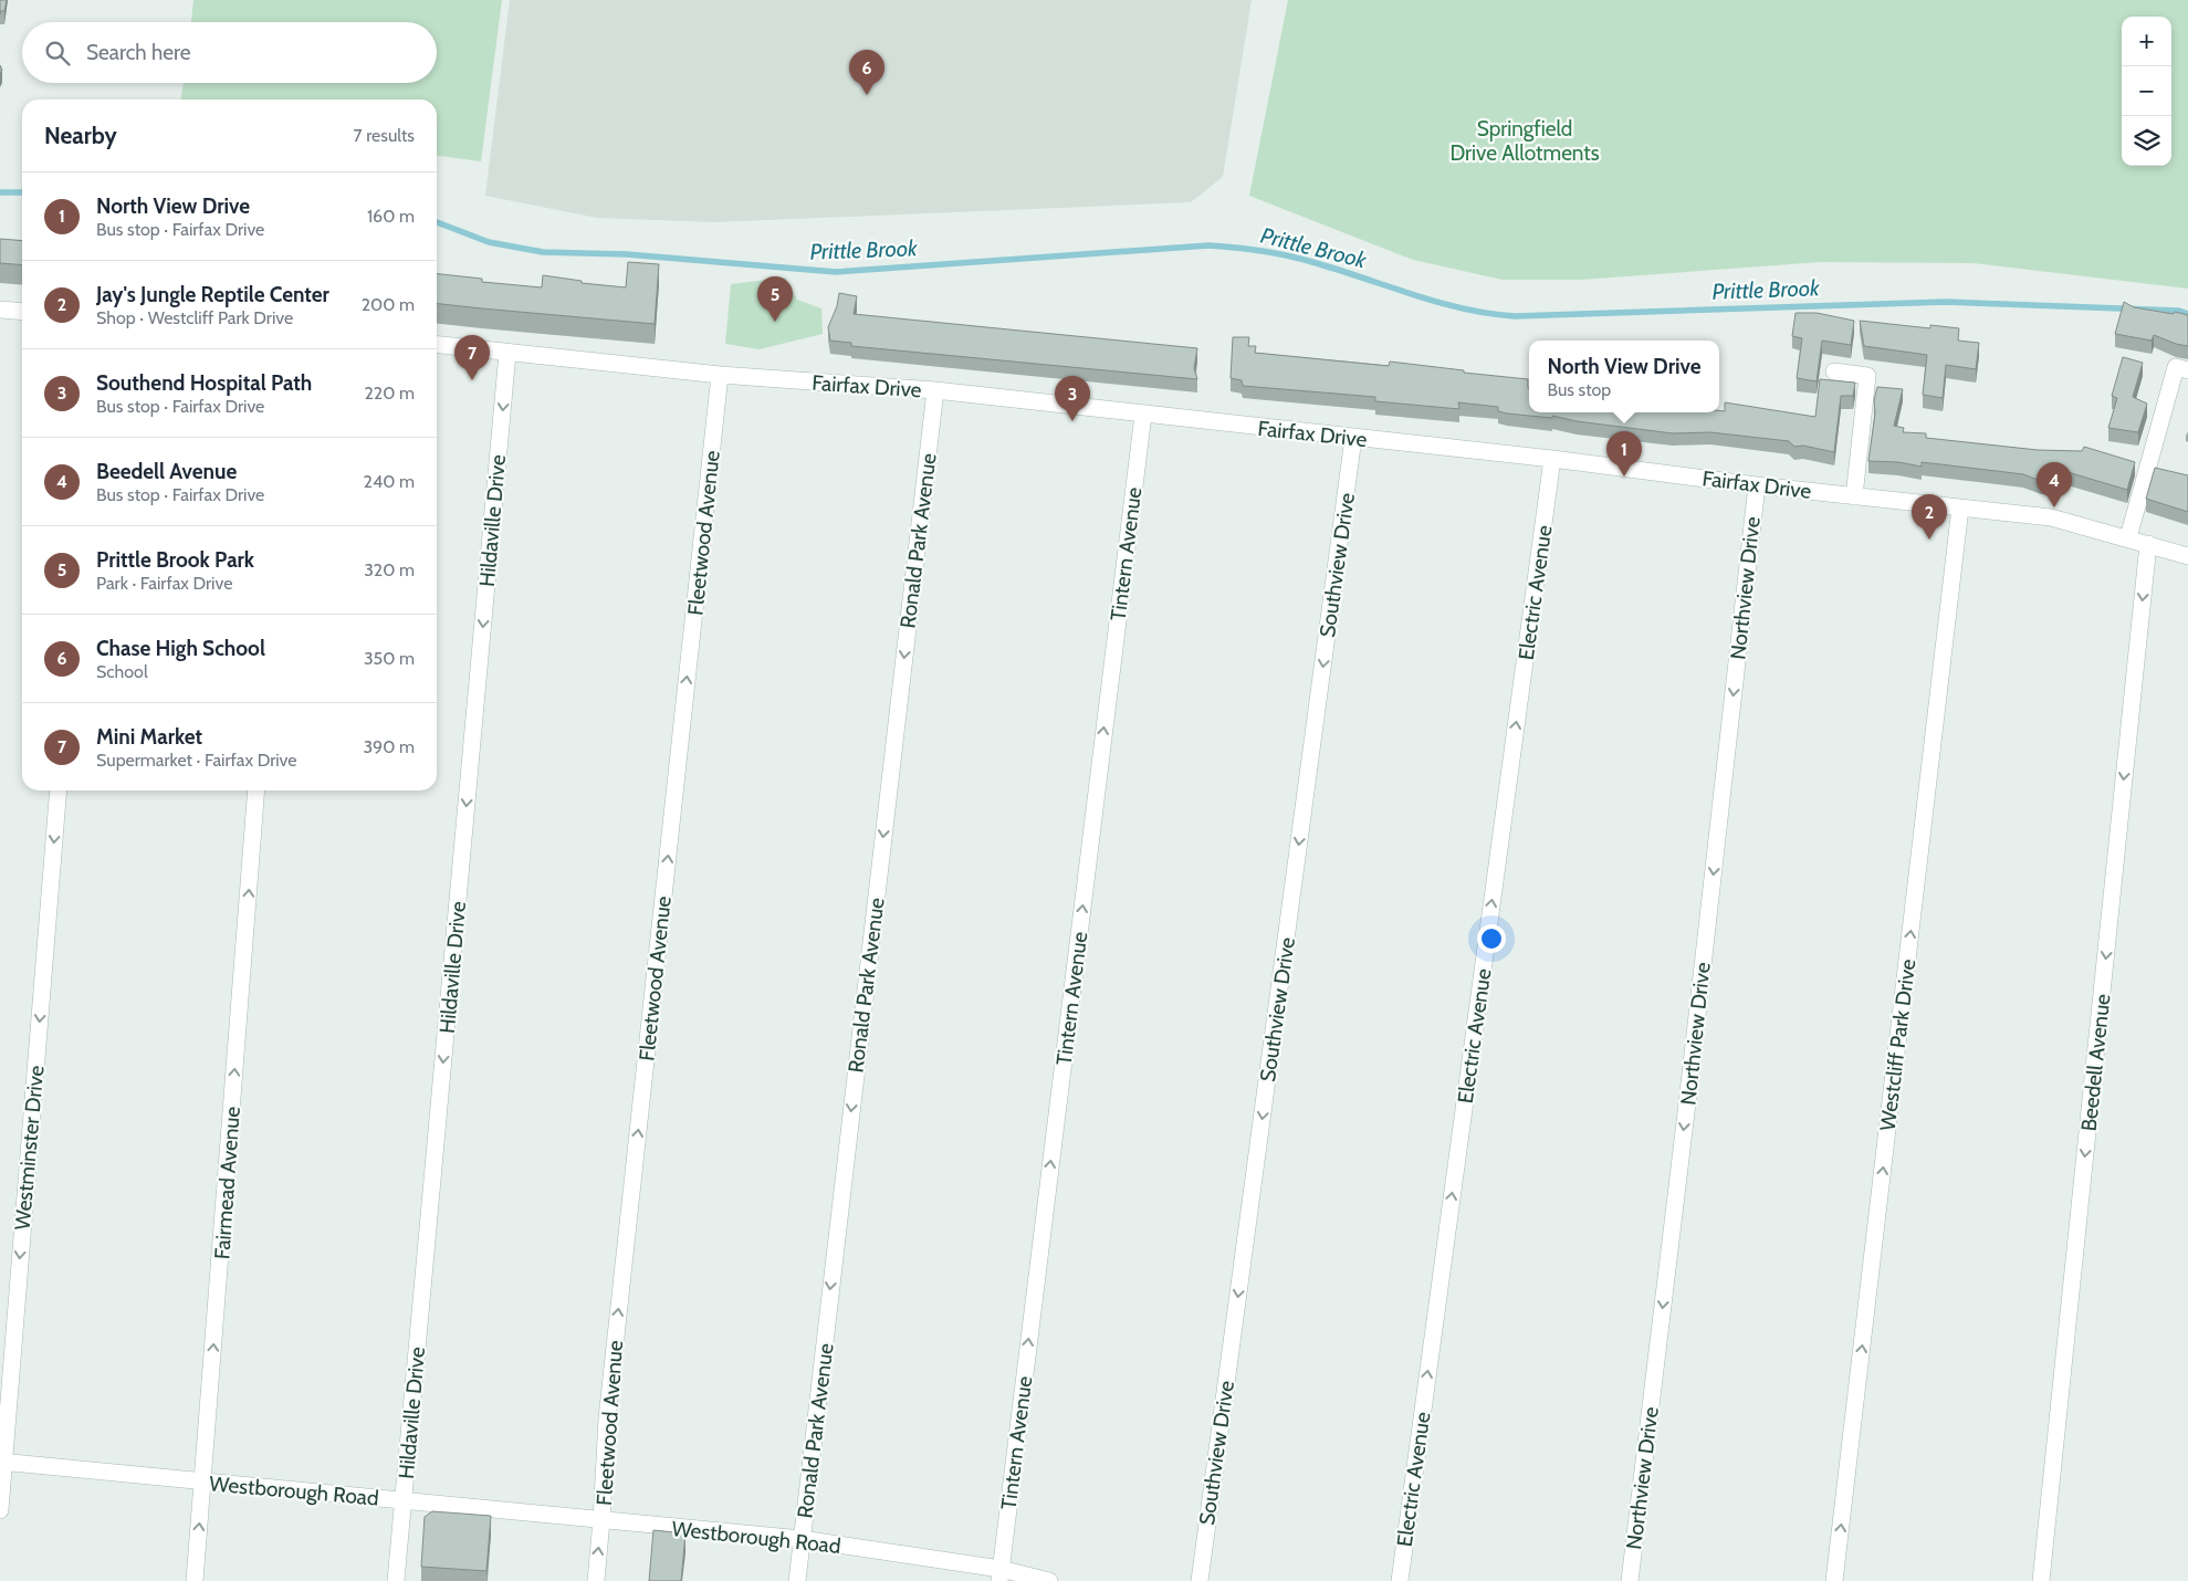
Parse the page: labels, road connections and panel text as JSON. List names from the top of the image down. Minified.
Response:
{"streets":{"street":["Fairfax Drive","Hildaville Drive","Fleetwood Avenue","Ronald Park Avenue","Tintern Avenue","Southview Drive","Northview Drive","Electric Avenue","Westcliff Park Drive","Beedell Avenue","Westminster Drive","Fairmead Avenue","Westborough Road"]},"crossings":[["Fairfax Drive","Hildaville Drive"],["Fairfax Drive","Fleetwood Avenue"],["Fairfax Drive","Ronald Park Avenue"],["Fairfax Drive","Tintern Avenue"],["Fairfax Drive","Southview Drive"],["Fairfax Drive","Northview Drive"],["Fairfax Drive","Electric Avenue"],["Fairfax Drive","Westcliff Park Drive"],["Fairfax Drive","Beedell Avenue"],["Hildaville Drive","Westborough Road"],["Fleetwood Avenue","Westborough Road"],["Ronald Park Avenue","Westborough Road"],["Tintern Avenue","Westborough Road"],["Westminster Drive","Westborough Road"],["Fairmead Avenue","Westborough Road"]],"one_way":["Hildaville Drive","Fleetwood Avenue","Ronald Park Avenue","Tintern Avenue","Southview Drive","Northview Drive","Electric Avenue","Westcliff Park Drive","Beedell Avenue","Westminster Drive","Fairmead Avenue"],"water":["Prittle Brook"],"parks":["Springfield Drive Allotments"],"page":{"map_buttons":["+","−"],"search":"Search here","pins":["6","5","7","3","1","4","2"],"heading":["Nearby","7 results"],"list":[{"mark":"1","name":"North View Drive","note":"Bus stop · Fairfax Drive","value":"160 m"},{"mark":"2","name":"Jay's Jungle Reptile Center","note":"Shop · Westcliff Park Drive","value":"200 m"},{"mark":"3","name":"Southend Hospital Path","note":"Bus stop · Fairfax Drive","value":"220 m"},{"mark":"4","name":"Beedell Avenue","note":"Bus stop · Fairfax Drive","value":"240 m"},{"mark":"5","name":"Prittle Brook Park","note":"Park · Fairfax Drive","value":"320 m"},{"mark":"6","name":"Chase High School","note":"School","value":"350 m"},{"mark":"7","name":"Mini Market","note":"Supermarket · Fairfax Drive","value":"390 m"}],"popup":["North View Drive","Bus stop"]}}
